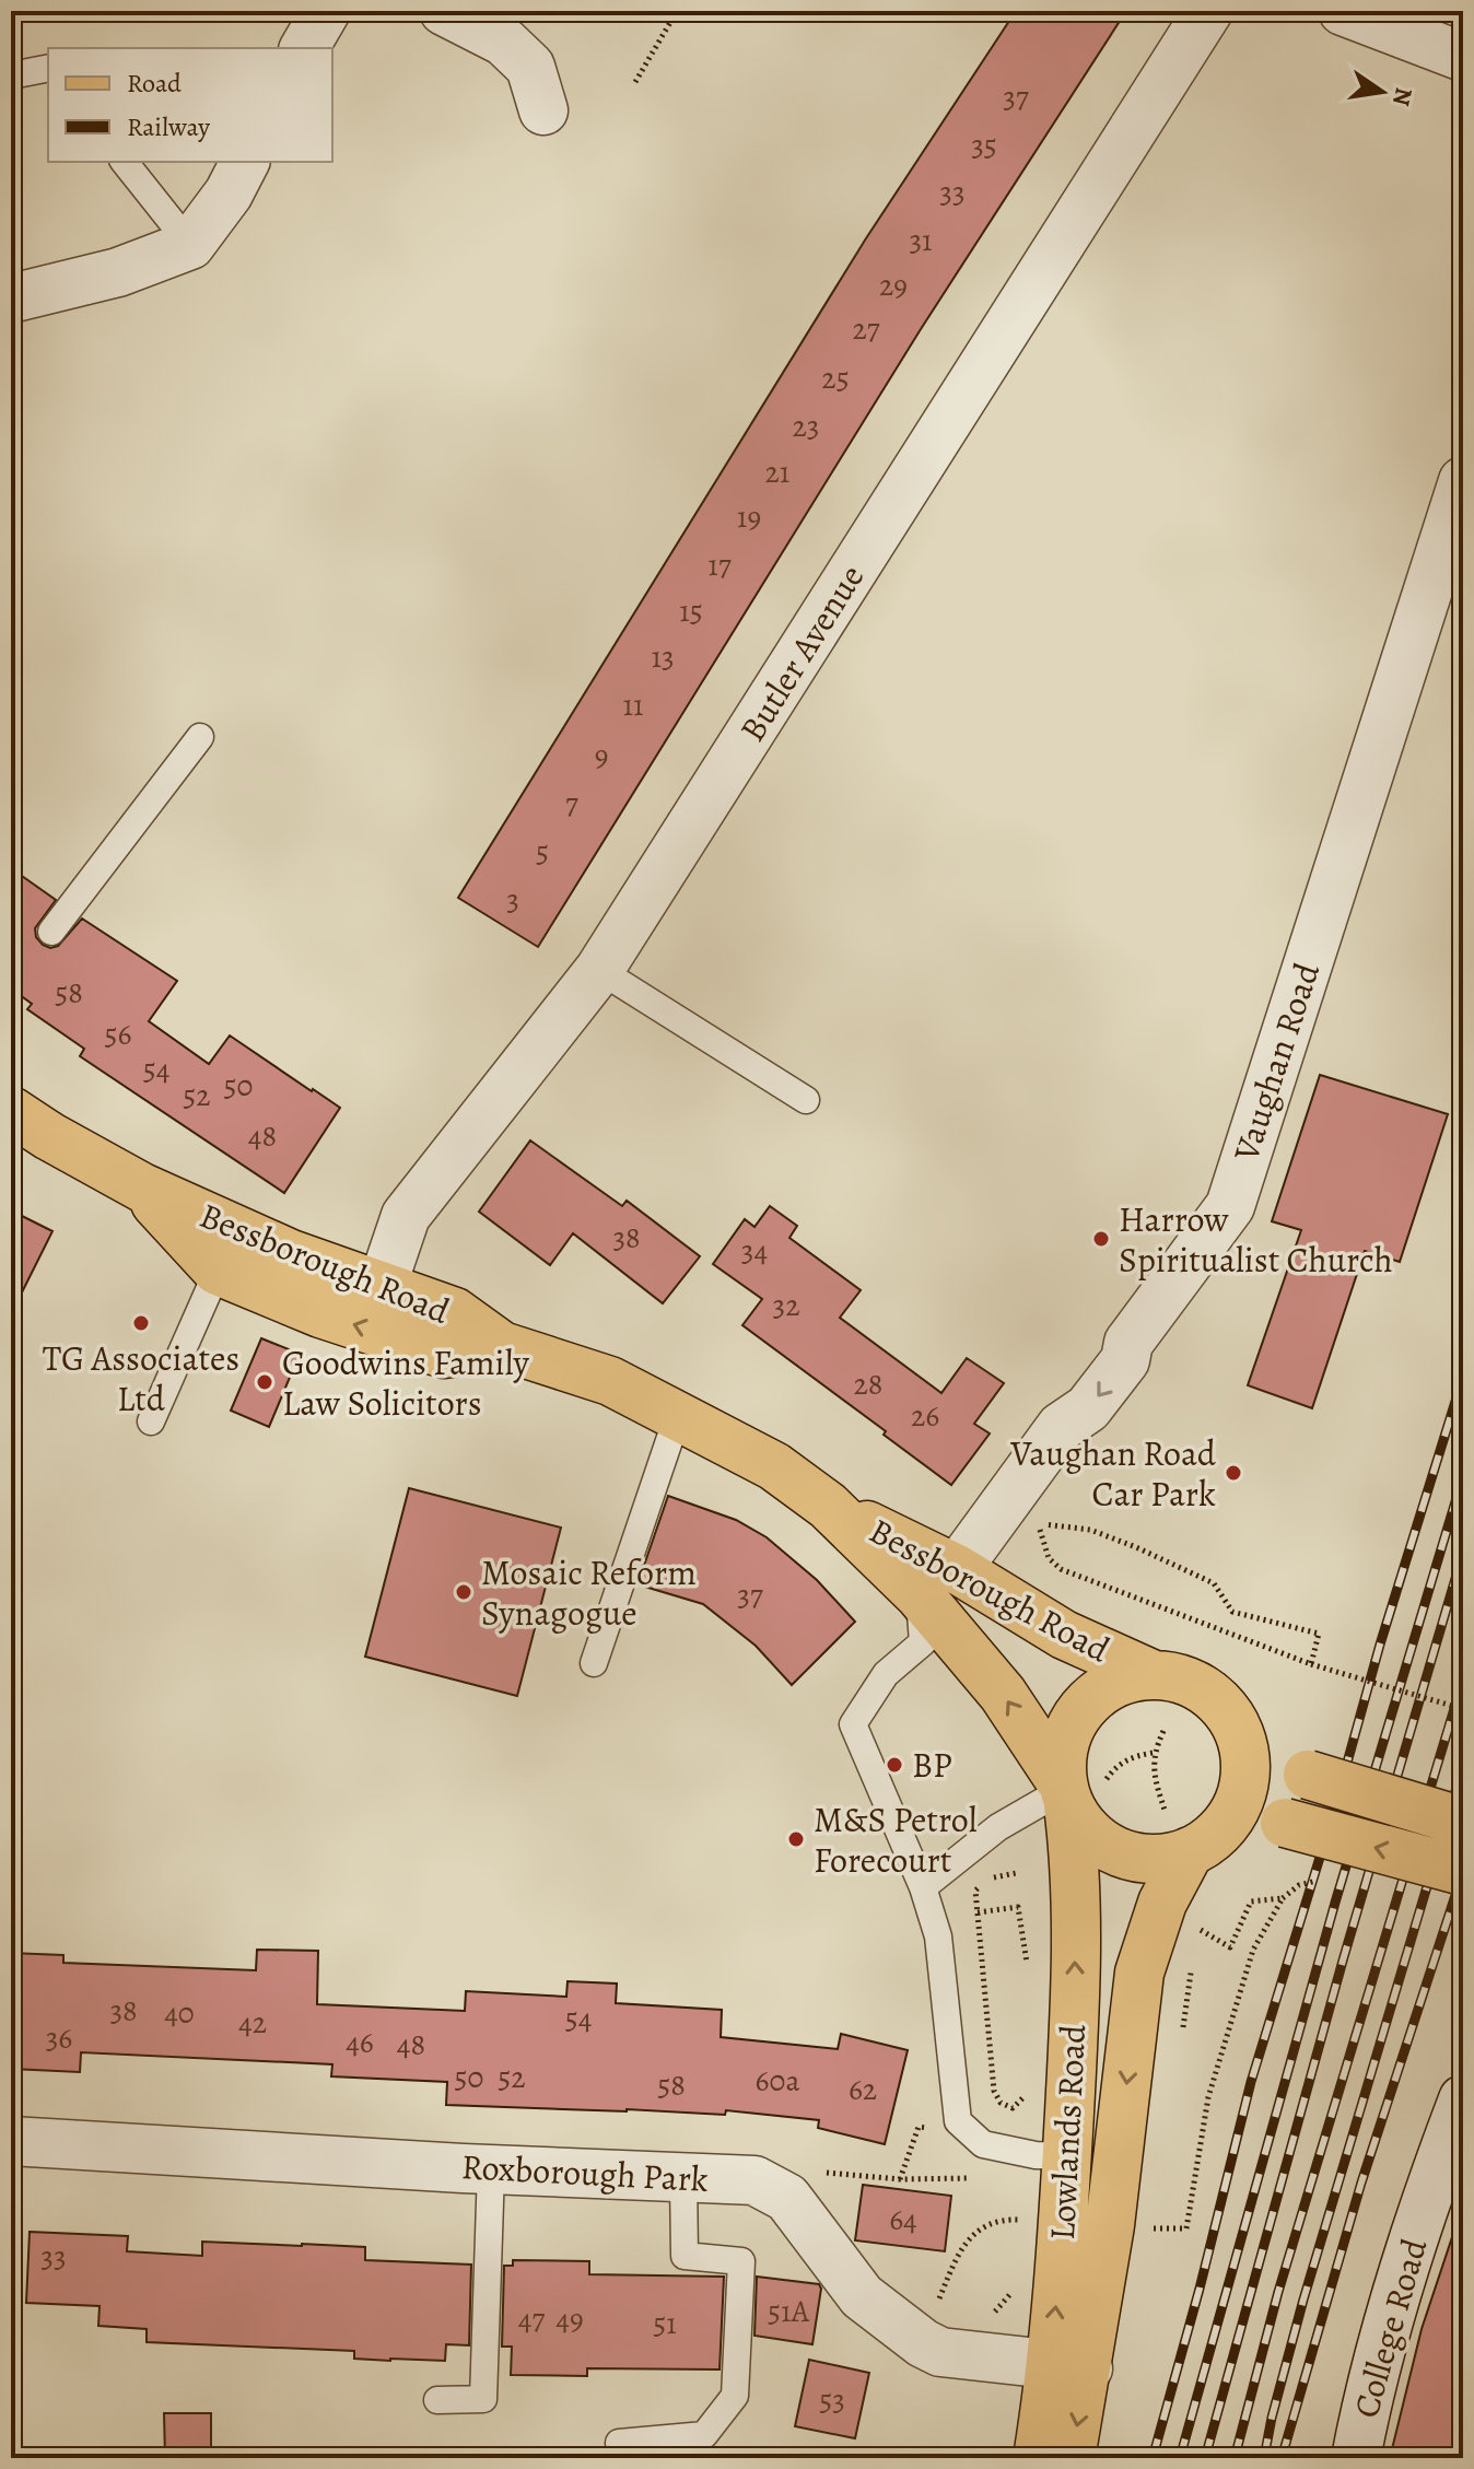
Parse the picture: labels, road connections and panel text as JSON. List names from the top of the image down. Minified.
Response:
{"streets":{"main road":["Bessborough Road","Lowlands Road"],"street":["Butler Avenue","Vaughan Road","Roxborough Park","College Road"]},"crossings":[["Butler Avenue","Bessborough Road"],["Vaughan Road","Bessborough Road"],["Bessborough Road","Lowlands Road"],["Lowlands Road","Roxborough Park"]],"one_way":["Vaughan Road"],"places":["Harrow Spiritualist Church","TG Associates Ltd","Goodwins Family Law Solicitors","Vaughan Road Car Park","Mosaic Reform Synagogue","BP","M&S Petrol Forecourt"],"house_numbers":["37","35","33","31","29","27","25","23","21","19","17","15","13","11","9","7","5","3","58","56","54","50","52","48","38","34","32","28","26","37","38","40","54","42","36","46","48","50","52","60a","58","62","64","33","51A","47","49","51","53"],"legend":["Road","Railway"],"north":"right"}
